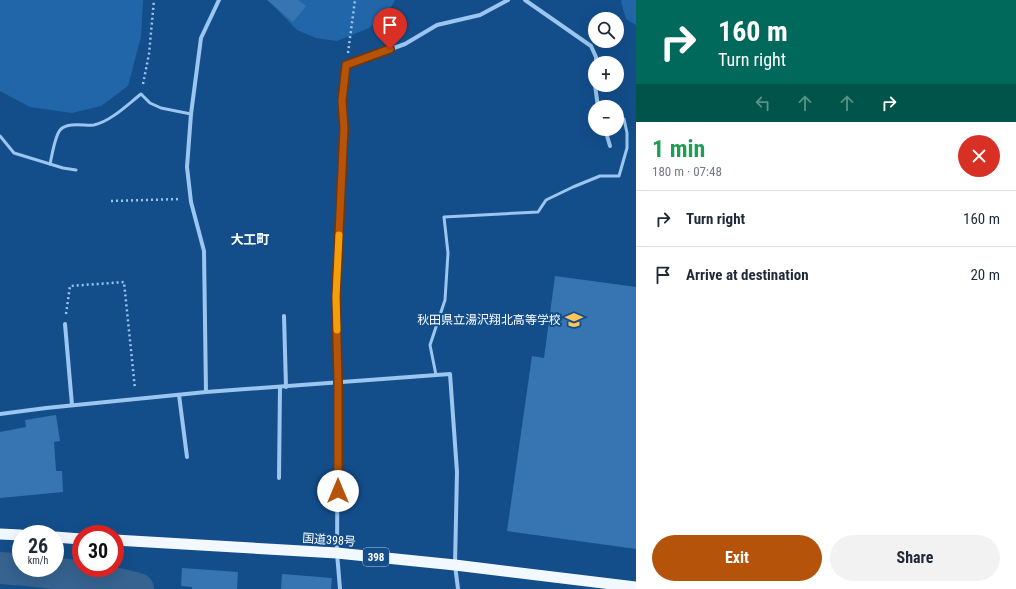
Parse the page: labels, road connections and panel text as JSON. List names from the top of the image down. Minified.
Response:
{"streets":{"highway":["国道398号","398"]},"districts":["大工町"],"places":{"school or university":["秋田県立湯沢翔北高等学校"]},"page":{"turn":["160 m","Turn right"],"map_buttons":["+","−"],"heading":["1 min","180 m · 07:48"],"list":[{"name":"Turn right","value":"160 m"},{"name":"Arrive at destination","value":"20 m"}],"speed":"26 km/h","limit":"30","buttons":["Exit","Share"]}}
